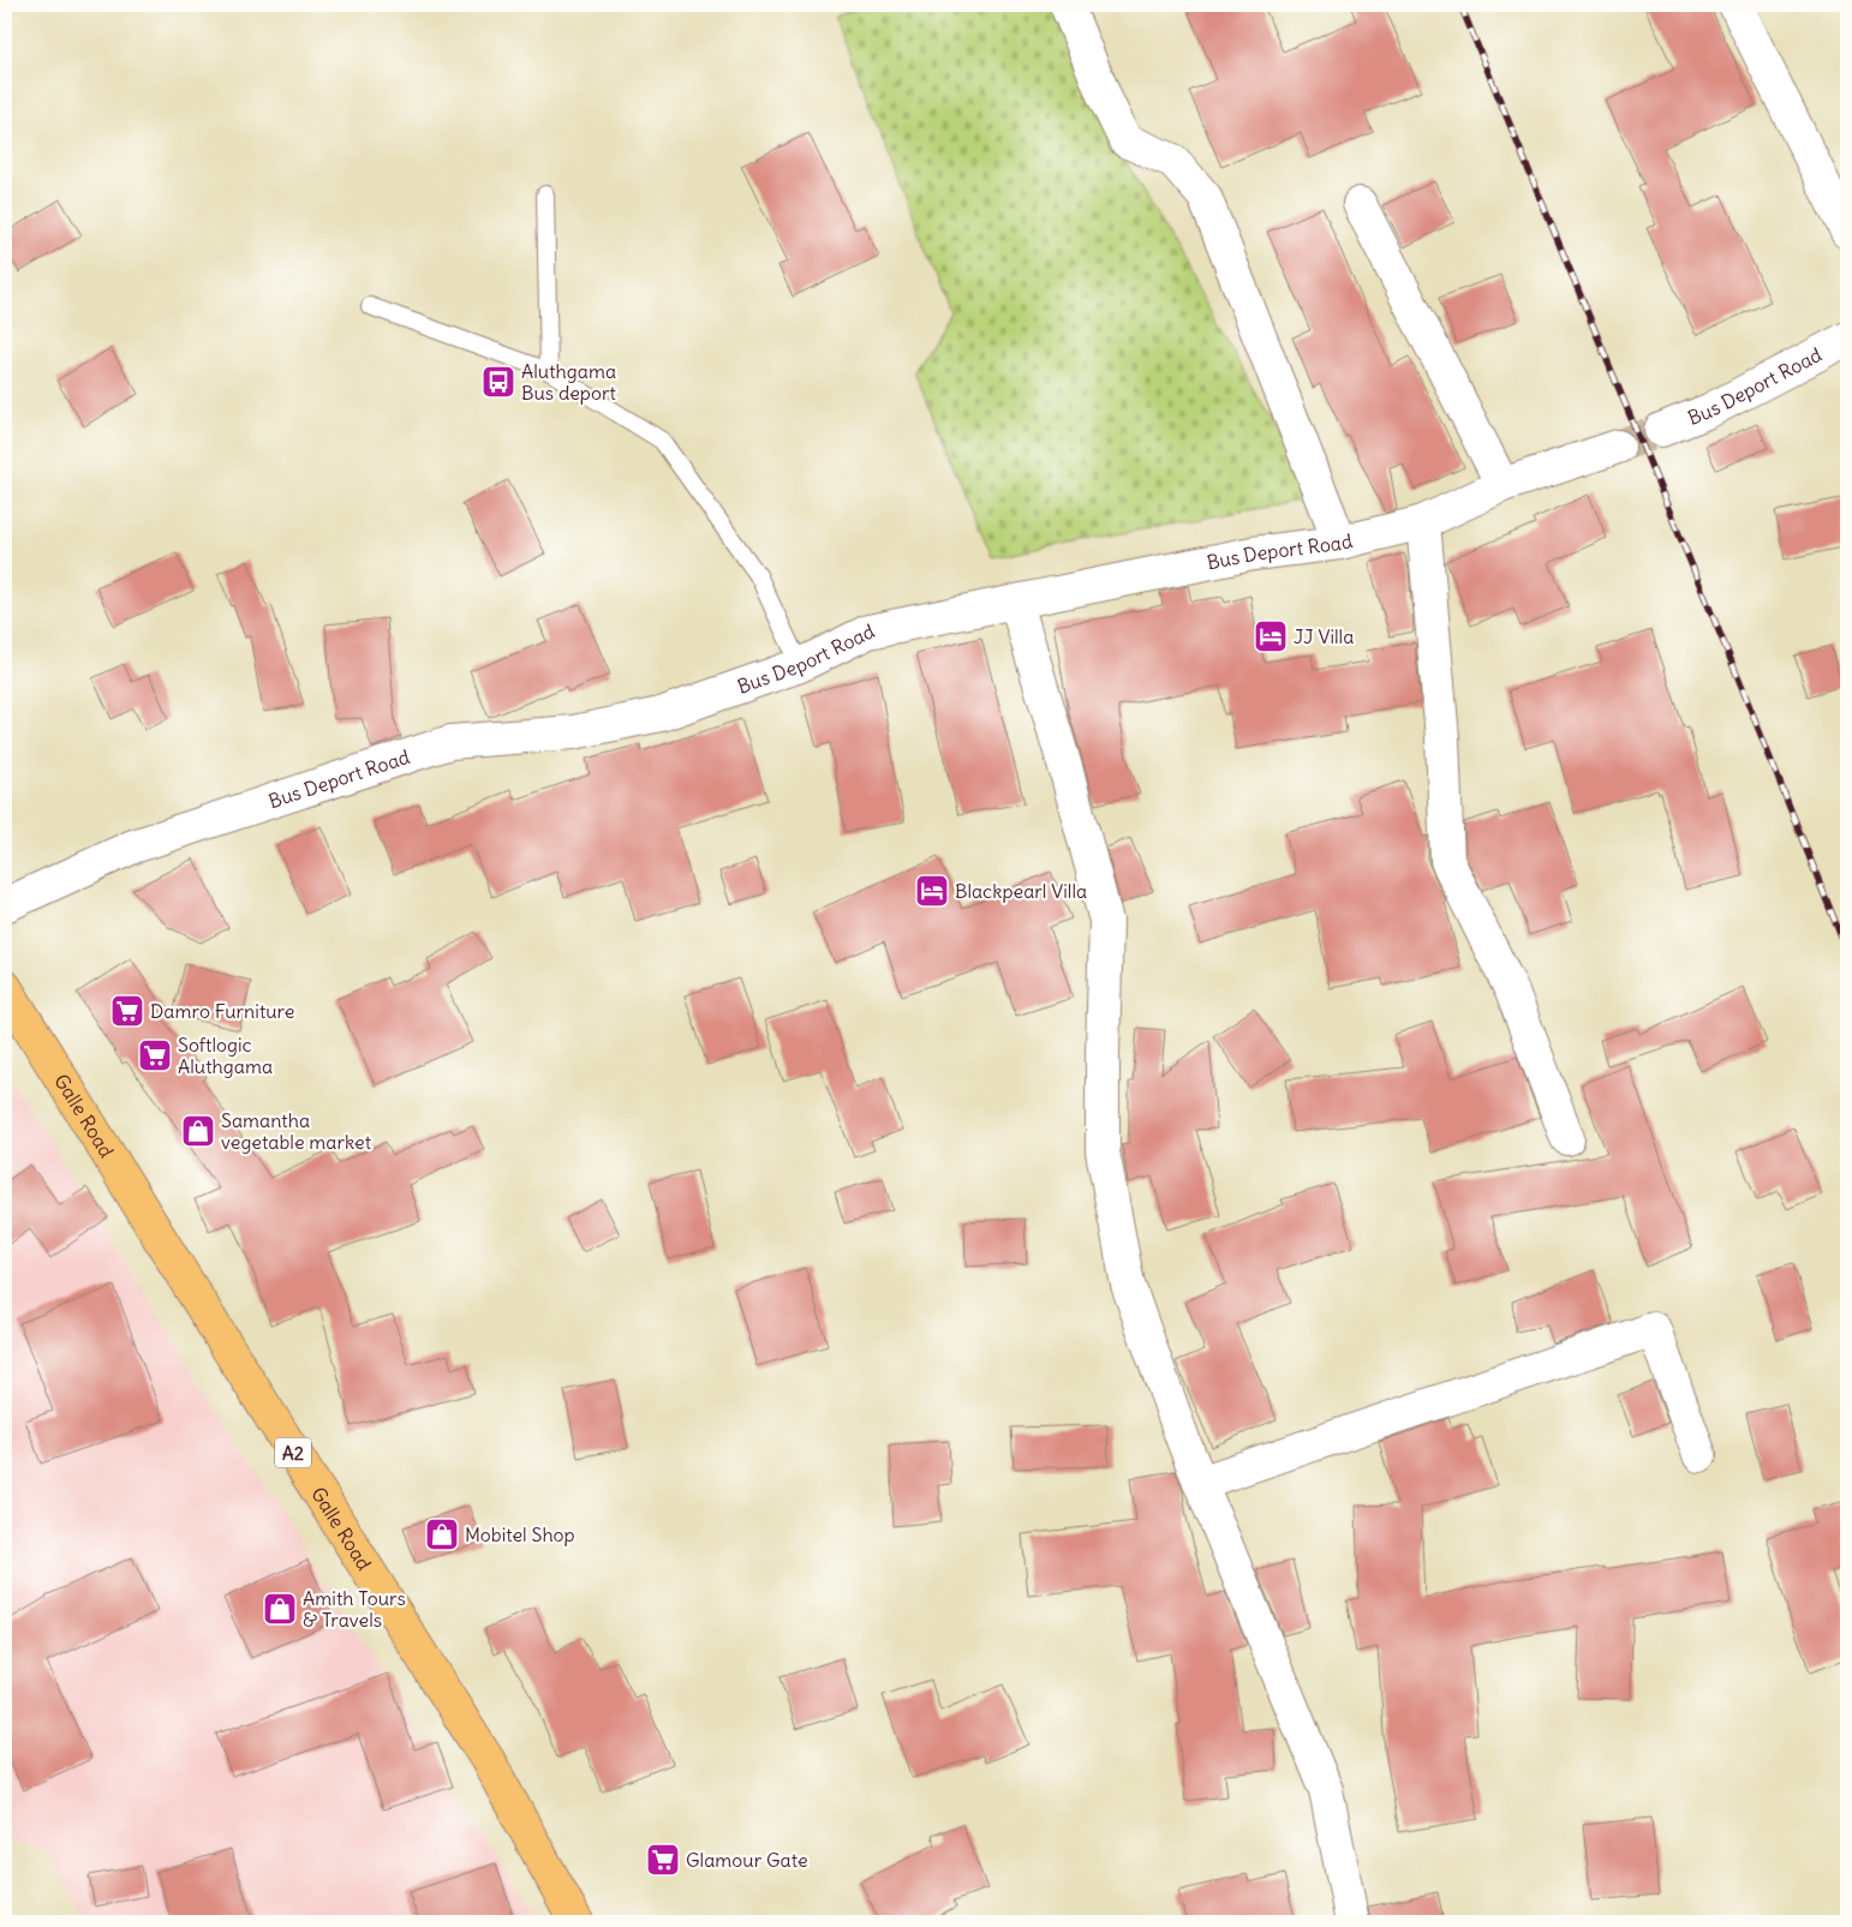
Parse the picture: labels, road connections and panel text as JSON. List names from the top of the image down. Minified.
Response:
{"streets":{"highway":["Galle Road","A2"],"street":["Bus Deport Road"]},"places":{"bus stop":["Aluthgama Bus deport"],"hotel":["JJ Villa","Blackpearl Villa"],"supermarket":["Damro Furniture","Softlogic Aluthgama","Glamour Gate"],"shop":["Samantha vegetable market","Mobitel Shop","Amith Tours & Travels"]}}
